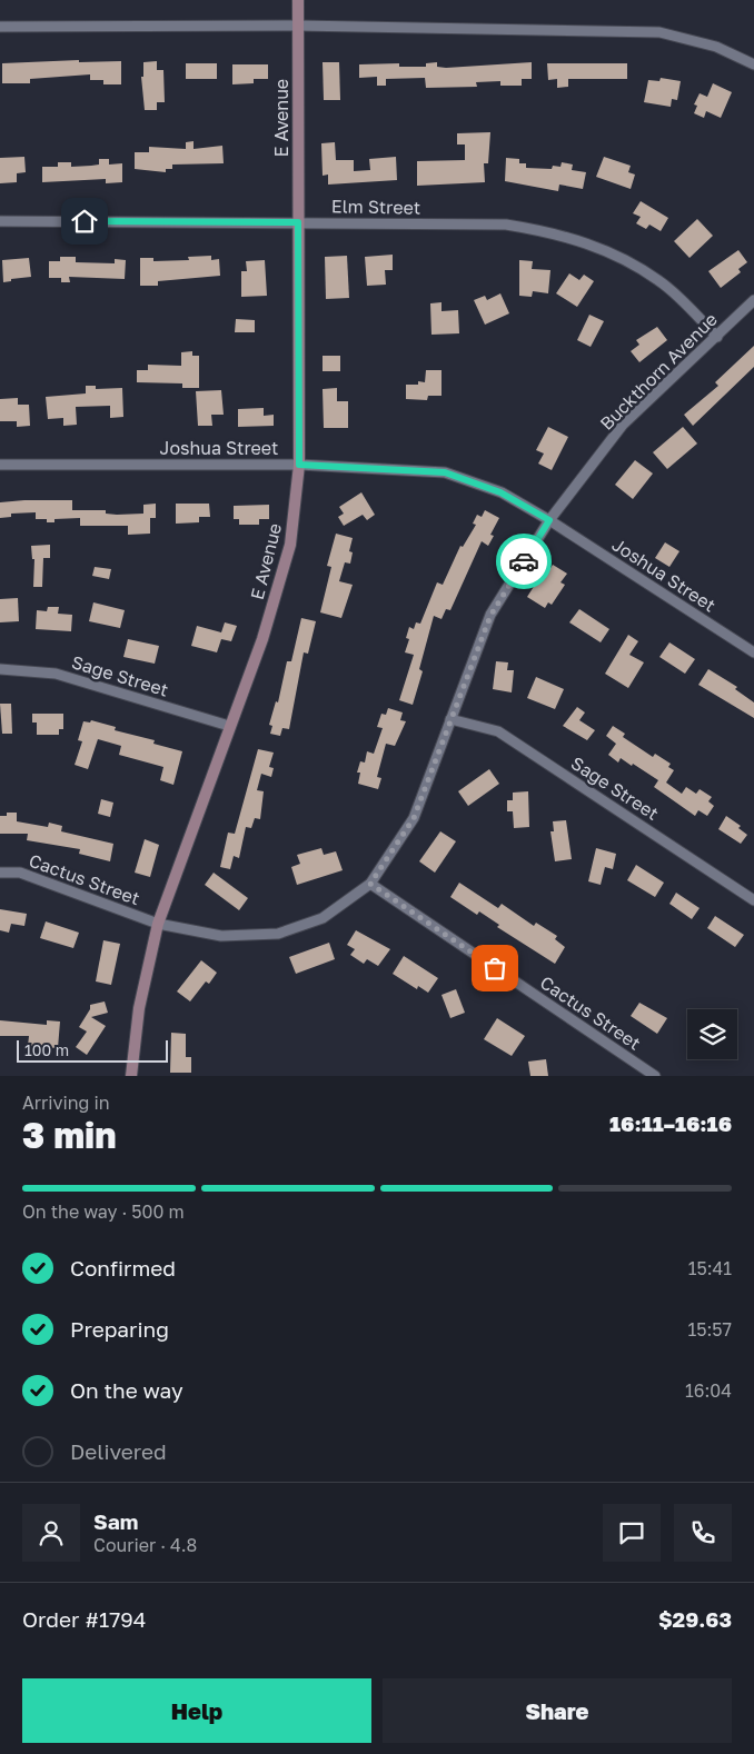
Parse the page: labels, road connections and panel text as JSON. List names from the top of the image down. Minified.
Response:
{"streets":{"street":["E Avenue","Elm Street","Buckthorn Avenue","Joshua Street","Sage Street","Cactus Street"]},"crossings":[["E Avenue","Elm Street"],["E Avenue","Buckthorn Avenue"],["E Avenue","Joshua Street"],["E Avenue","Sage Street"],["E Avenue","Cactus Street"],["Elm Street","Buckthorn Avenue"],["Buckthorn Avenue","Joshua Street"],["Buckthorn Avenue","Sage Street"],["Buckthorn Avenue","Cactus Street"]],"scale_bar":"100 m","page":{"scale":"100 m","heading":["3 min","Arriving in","16:11–16:16"],"panel":["Sam","Courier · 4.8","Order #1794","$29.63"],"bar":"On the way · 500 m","list":[["Confirmed","15:41"],["Preparing","15:57"],["On the way","16:04"],"Delivered"],"buttons":["Help","Share"]}}
